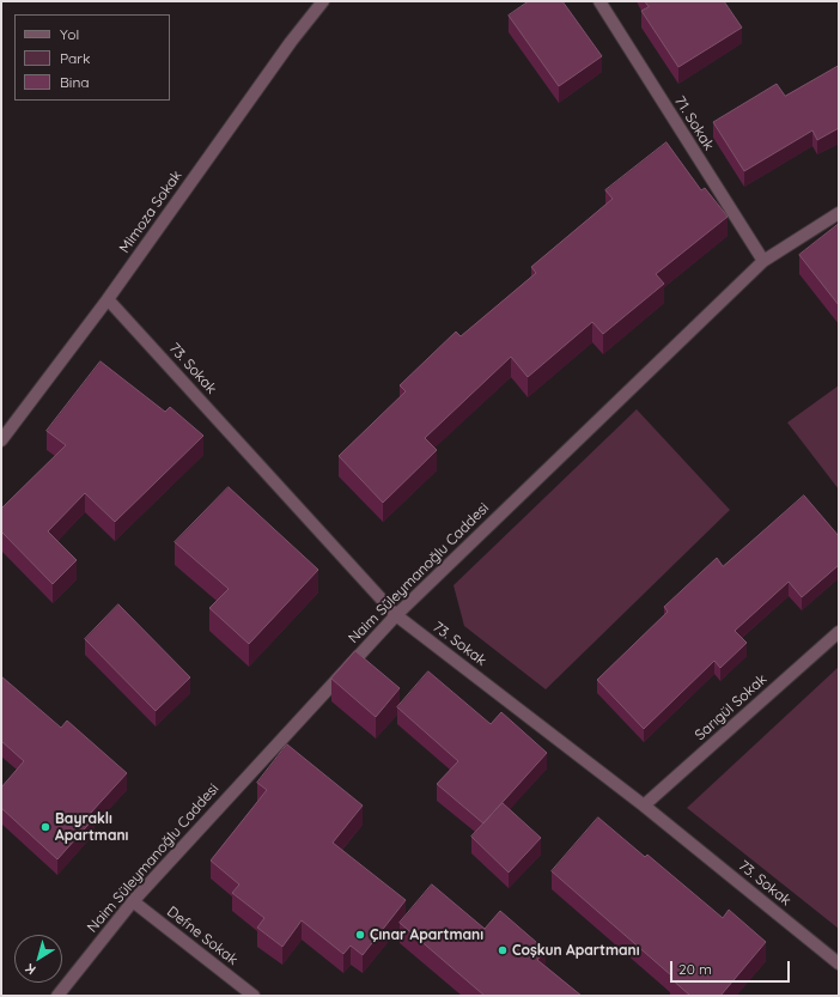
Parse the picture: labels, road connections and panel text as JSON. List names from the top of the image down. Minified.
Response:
{"streets":{"street":["71. Sokak","Mimoza Sokak","73. Sokak","Naim Süleymanoğlu Caddesi","Sarıgül Sokak","Defne Sokak"]},"crossings":[["71. Sokak","Naim Süleymanoğlu Caddesi"],["Mimoza Sokak","73. Sokak"],["73. Sokak","Naim Süleymanoğlu Caddesi"],["73. Sokak","Sarıgül Sokak"],["Naim Süleymanoğlu Caddesi","Defne Sokak"]],"places":["Bayraklı Apartmanı","Çınar Apartmanı","Coşkun Apartmanı"],"legend":["Yol","Park","Bina"],"scale_bar":"20 m","north":"bottom left"}
